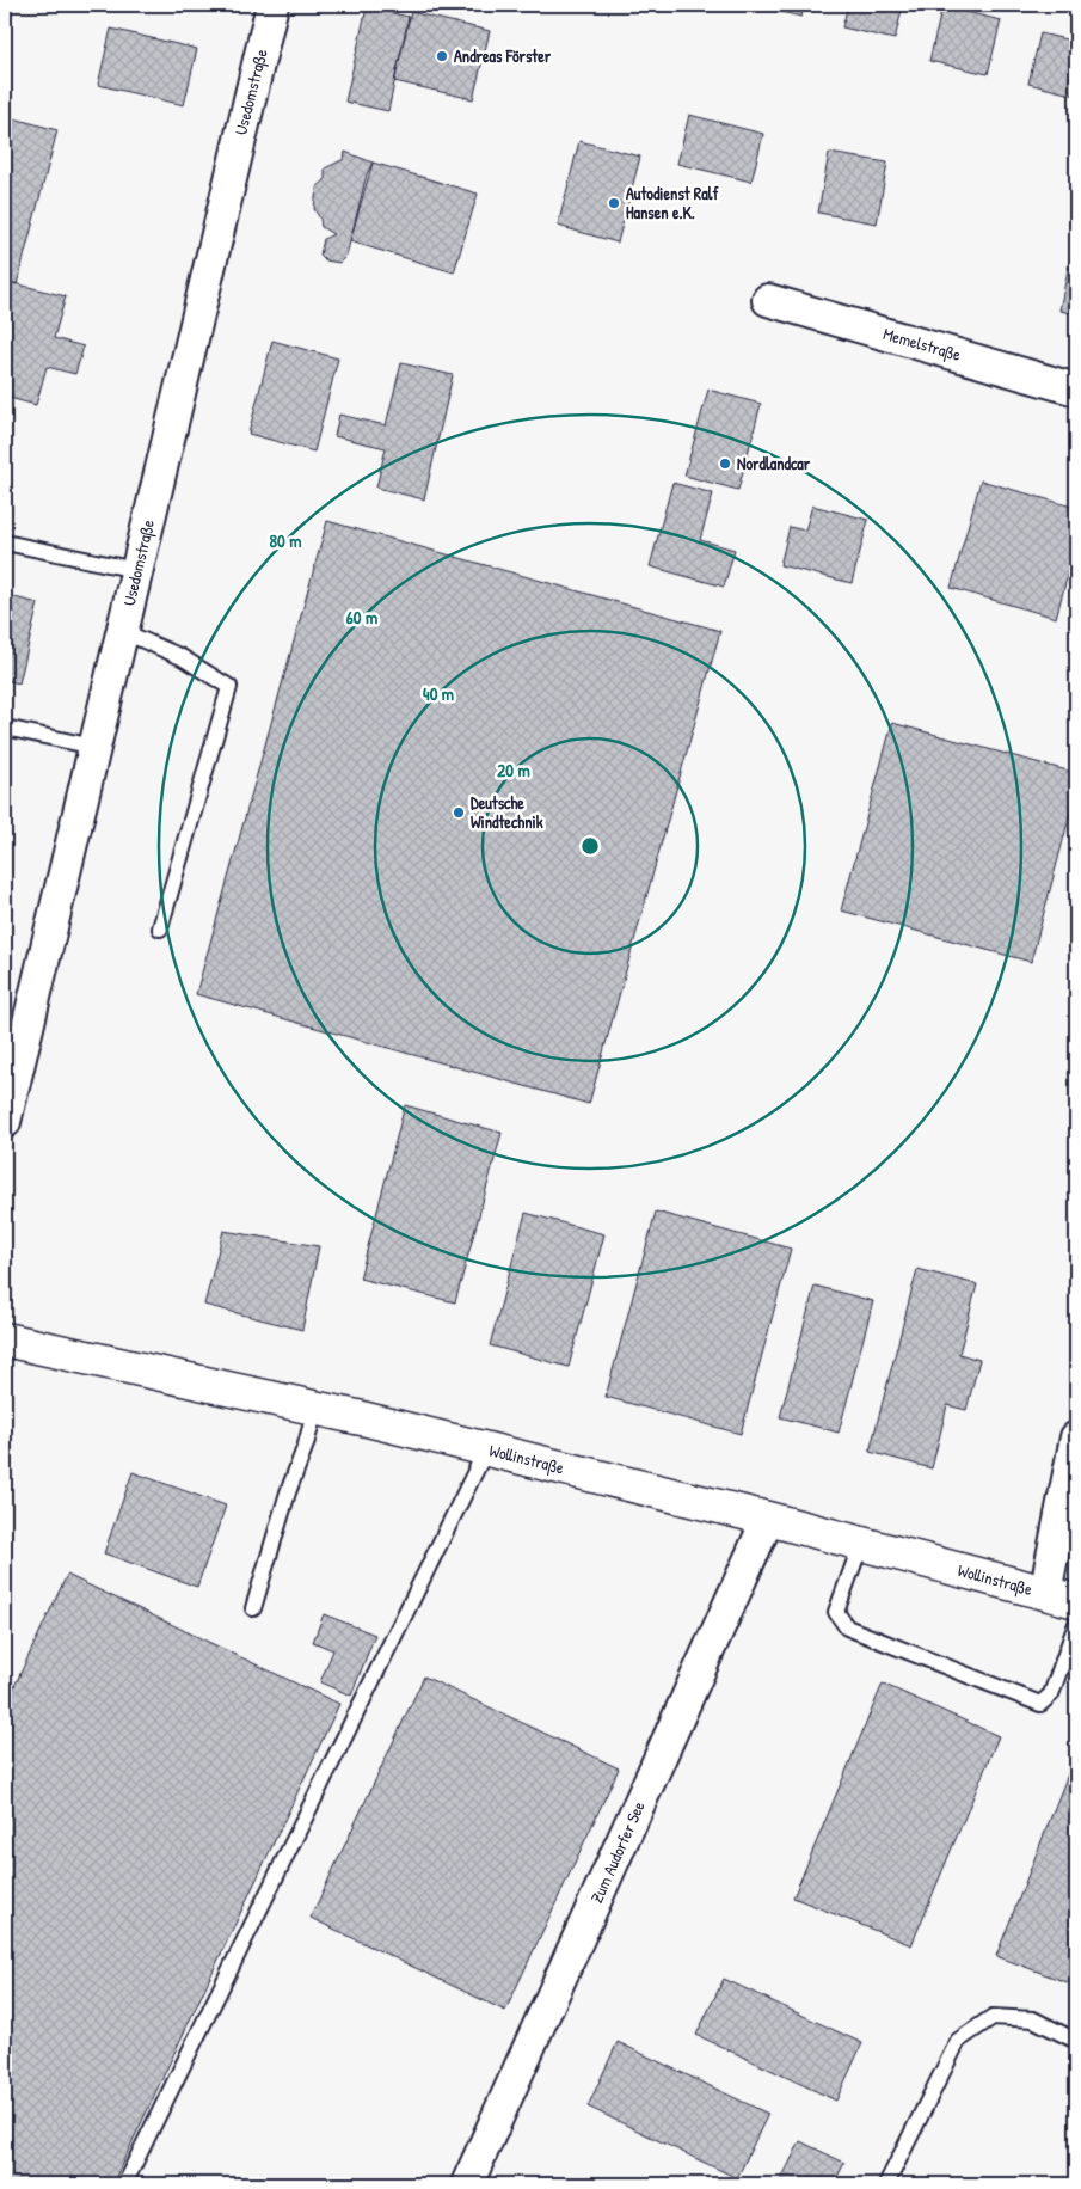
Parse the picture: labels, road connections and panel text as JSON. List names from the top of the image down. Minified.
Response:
{"streets":{"street":["Usedomstraße","Memelstraße","Wollinstraße","Zum Audorfer See"]},"crossings":[["Wollinstraße","Zum Audorfer See"]],"places":["Andreas Förster","Autodienst Ralf Hansen e.K.","Nordlandcar","Deutsche Windtechnik"],"rings":["80 m","60 m","40 m","20 m"]}
